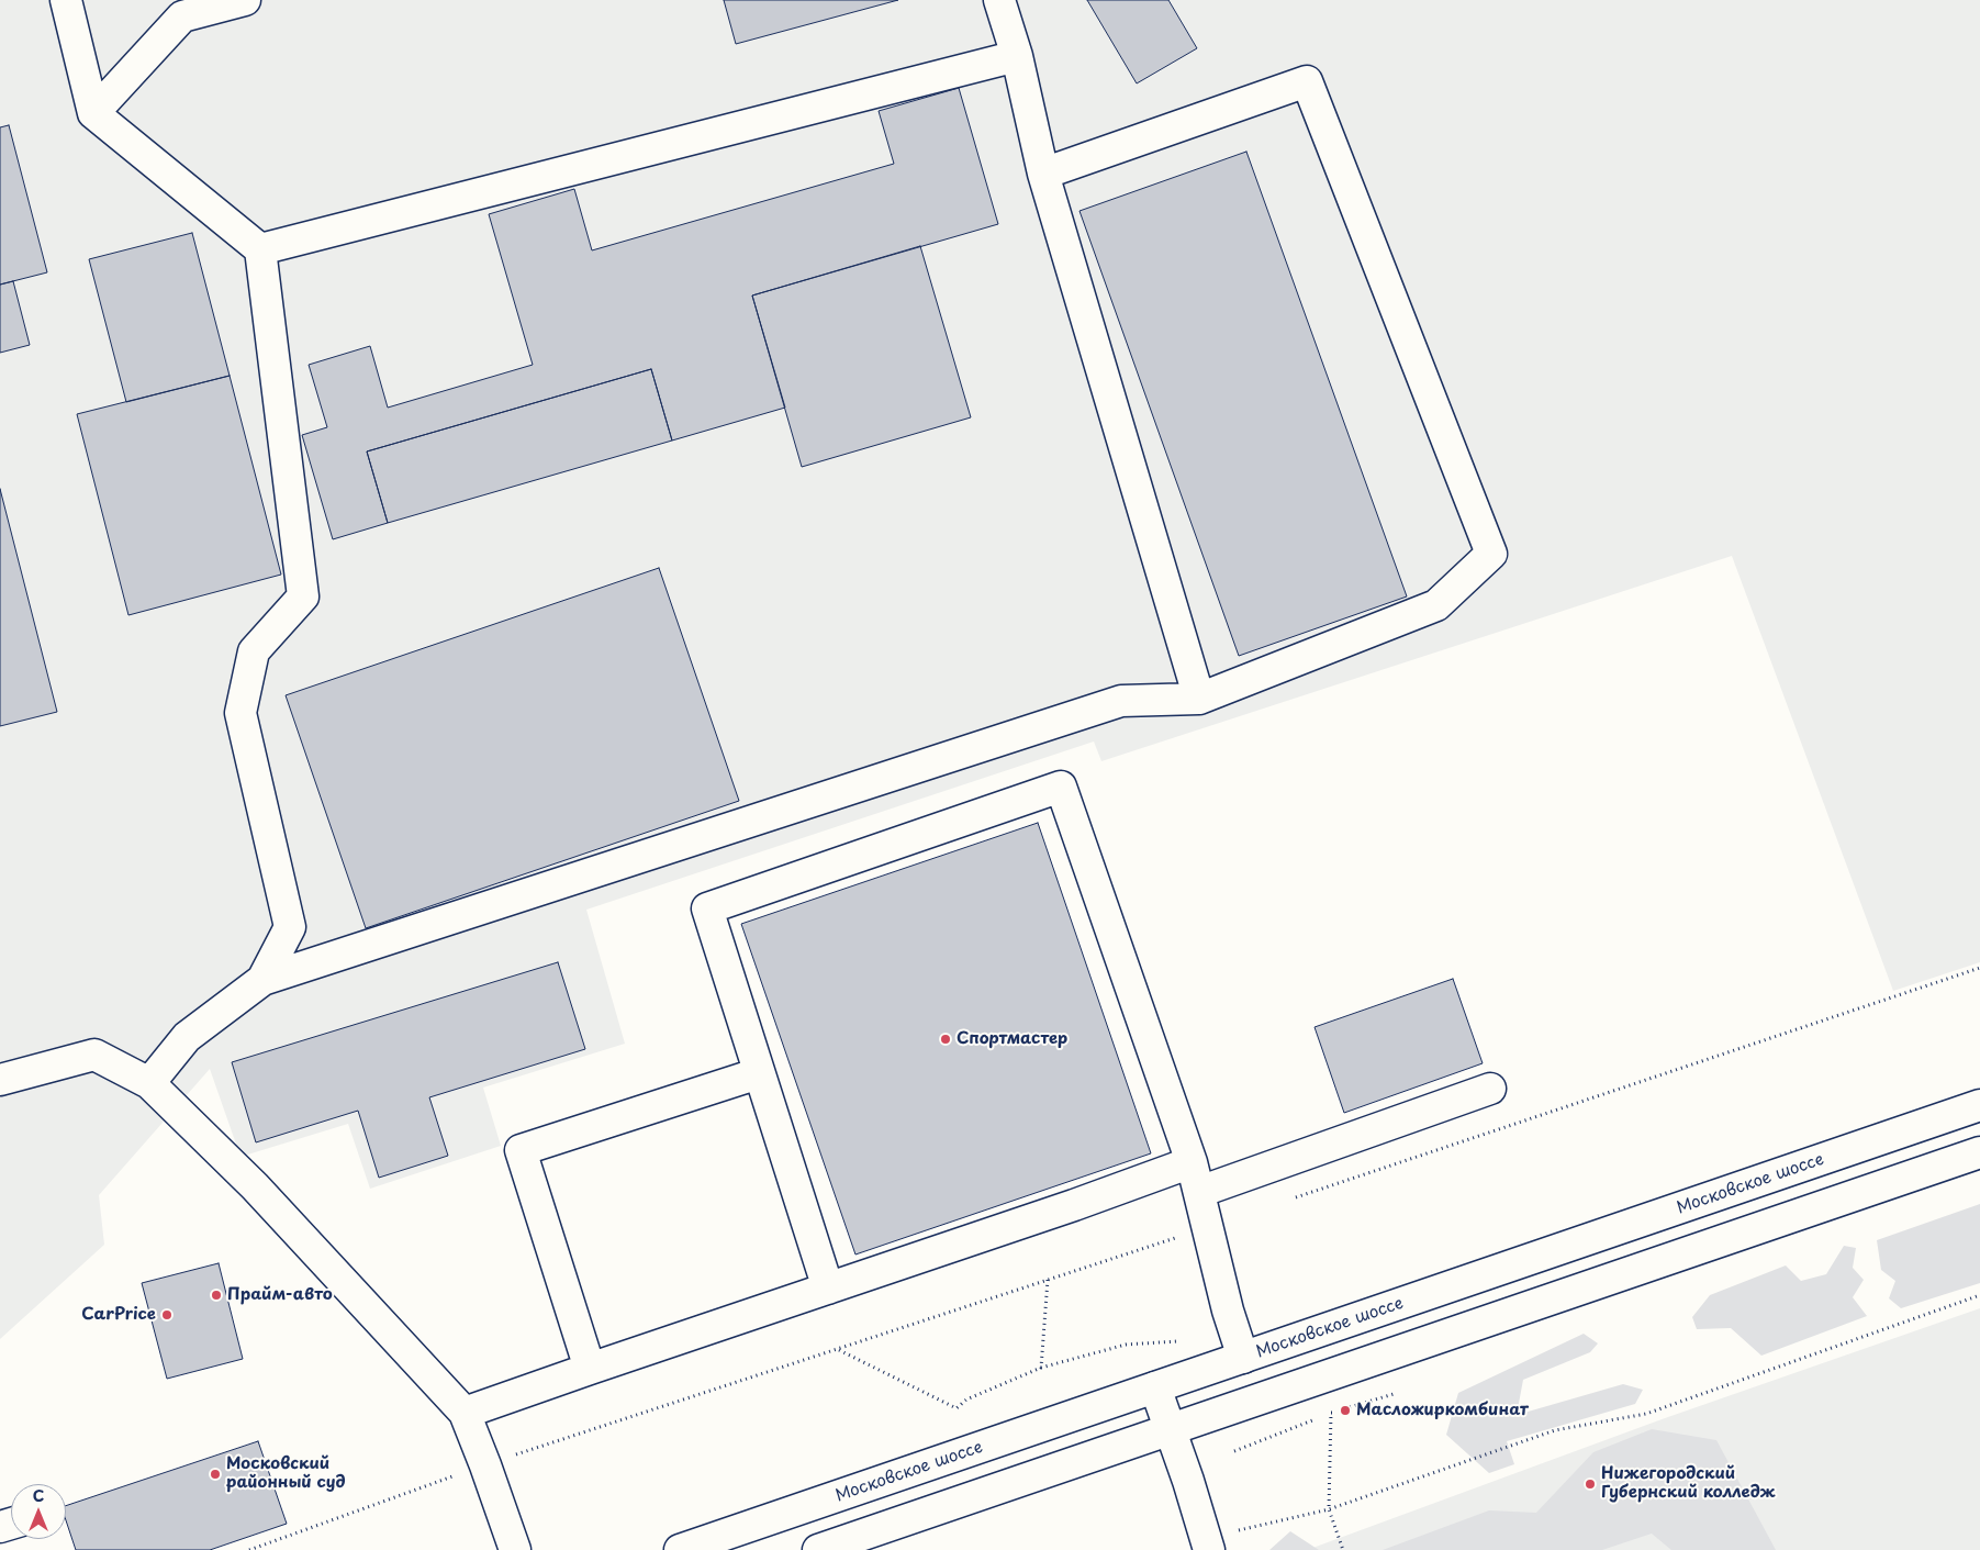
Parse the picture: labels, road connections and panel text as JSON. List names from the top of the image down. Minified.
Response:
{"streets":{"main road":["Московское шоссе"]},"places":["Спортмастер","Прайм-авто","CarPrice","Масложиркомбинат","Московский районный суд","Нижегородский Губернский колледж"],"north":"top"}
